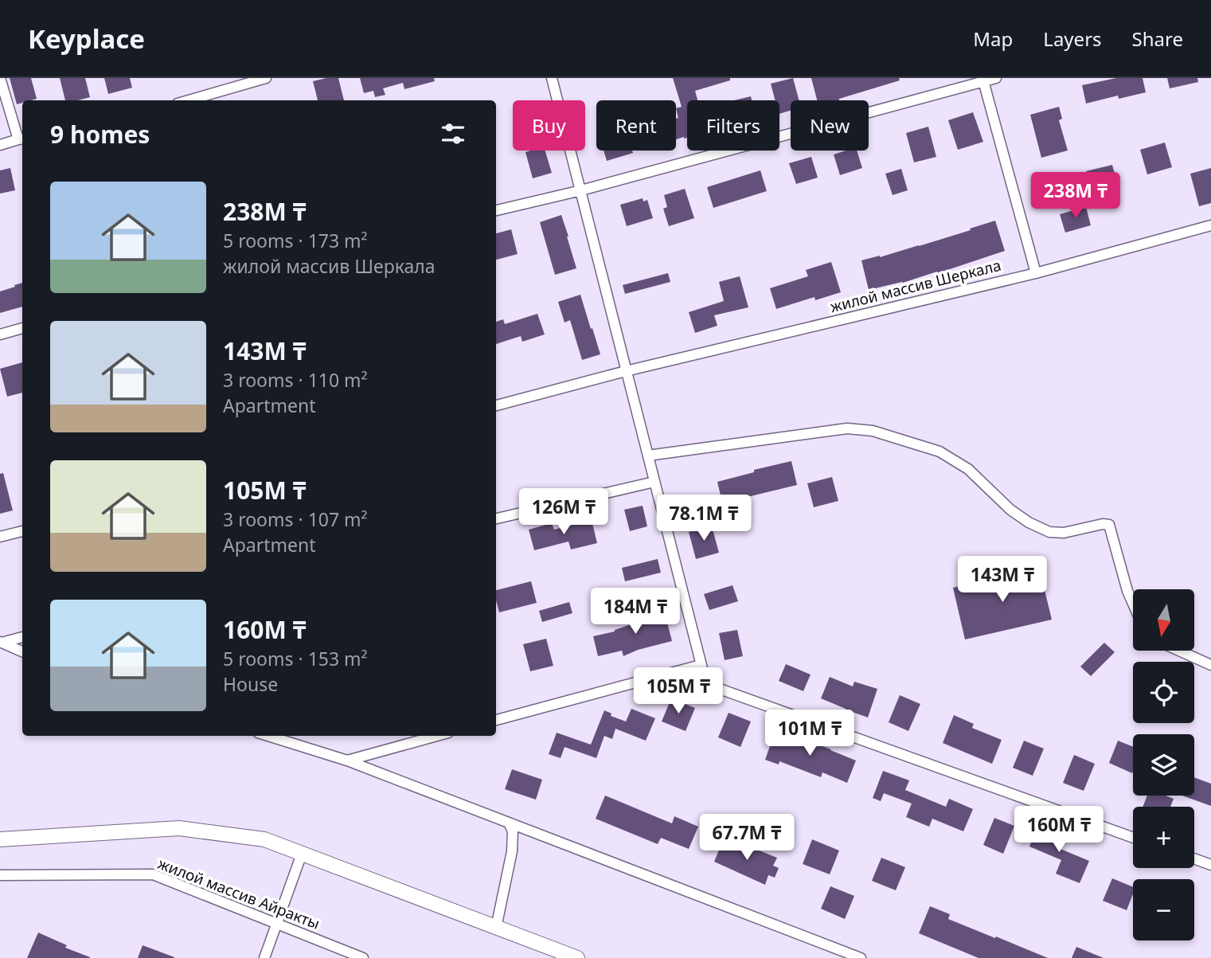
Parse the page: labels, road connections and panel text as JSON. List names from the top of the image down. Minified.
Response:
{"streets":{"street":["жилой массив Шеркала","жилой массив Айракты"]},"north":"bottom","page":{"header":"Keyplace","nav":["Map","Layers","Share"],"chip":["Buy","Rent","Filters","New"],"heading":"9 homes","list":[{"name":"238M ₸","note":"5 rooms · 173 m² · жилой массив Шеркала"},{"name":"143M ₸","note":"3 rooms · 110 m² · Apartment"},{"name":"105M ₸","note":"3 rooms · 107 m² · Apartment"},{"name":"160M ₸","note":"5 rooms · 153 m² · House"}],"price":["238M ₸","126M ₸","78.1M ₸","143M ₸","184M ₸","105M ₸","101M ₸","160M ₸","67.7M ₸"],"map_buttons":["+","−"]}}
